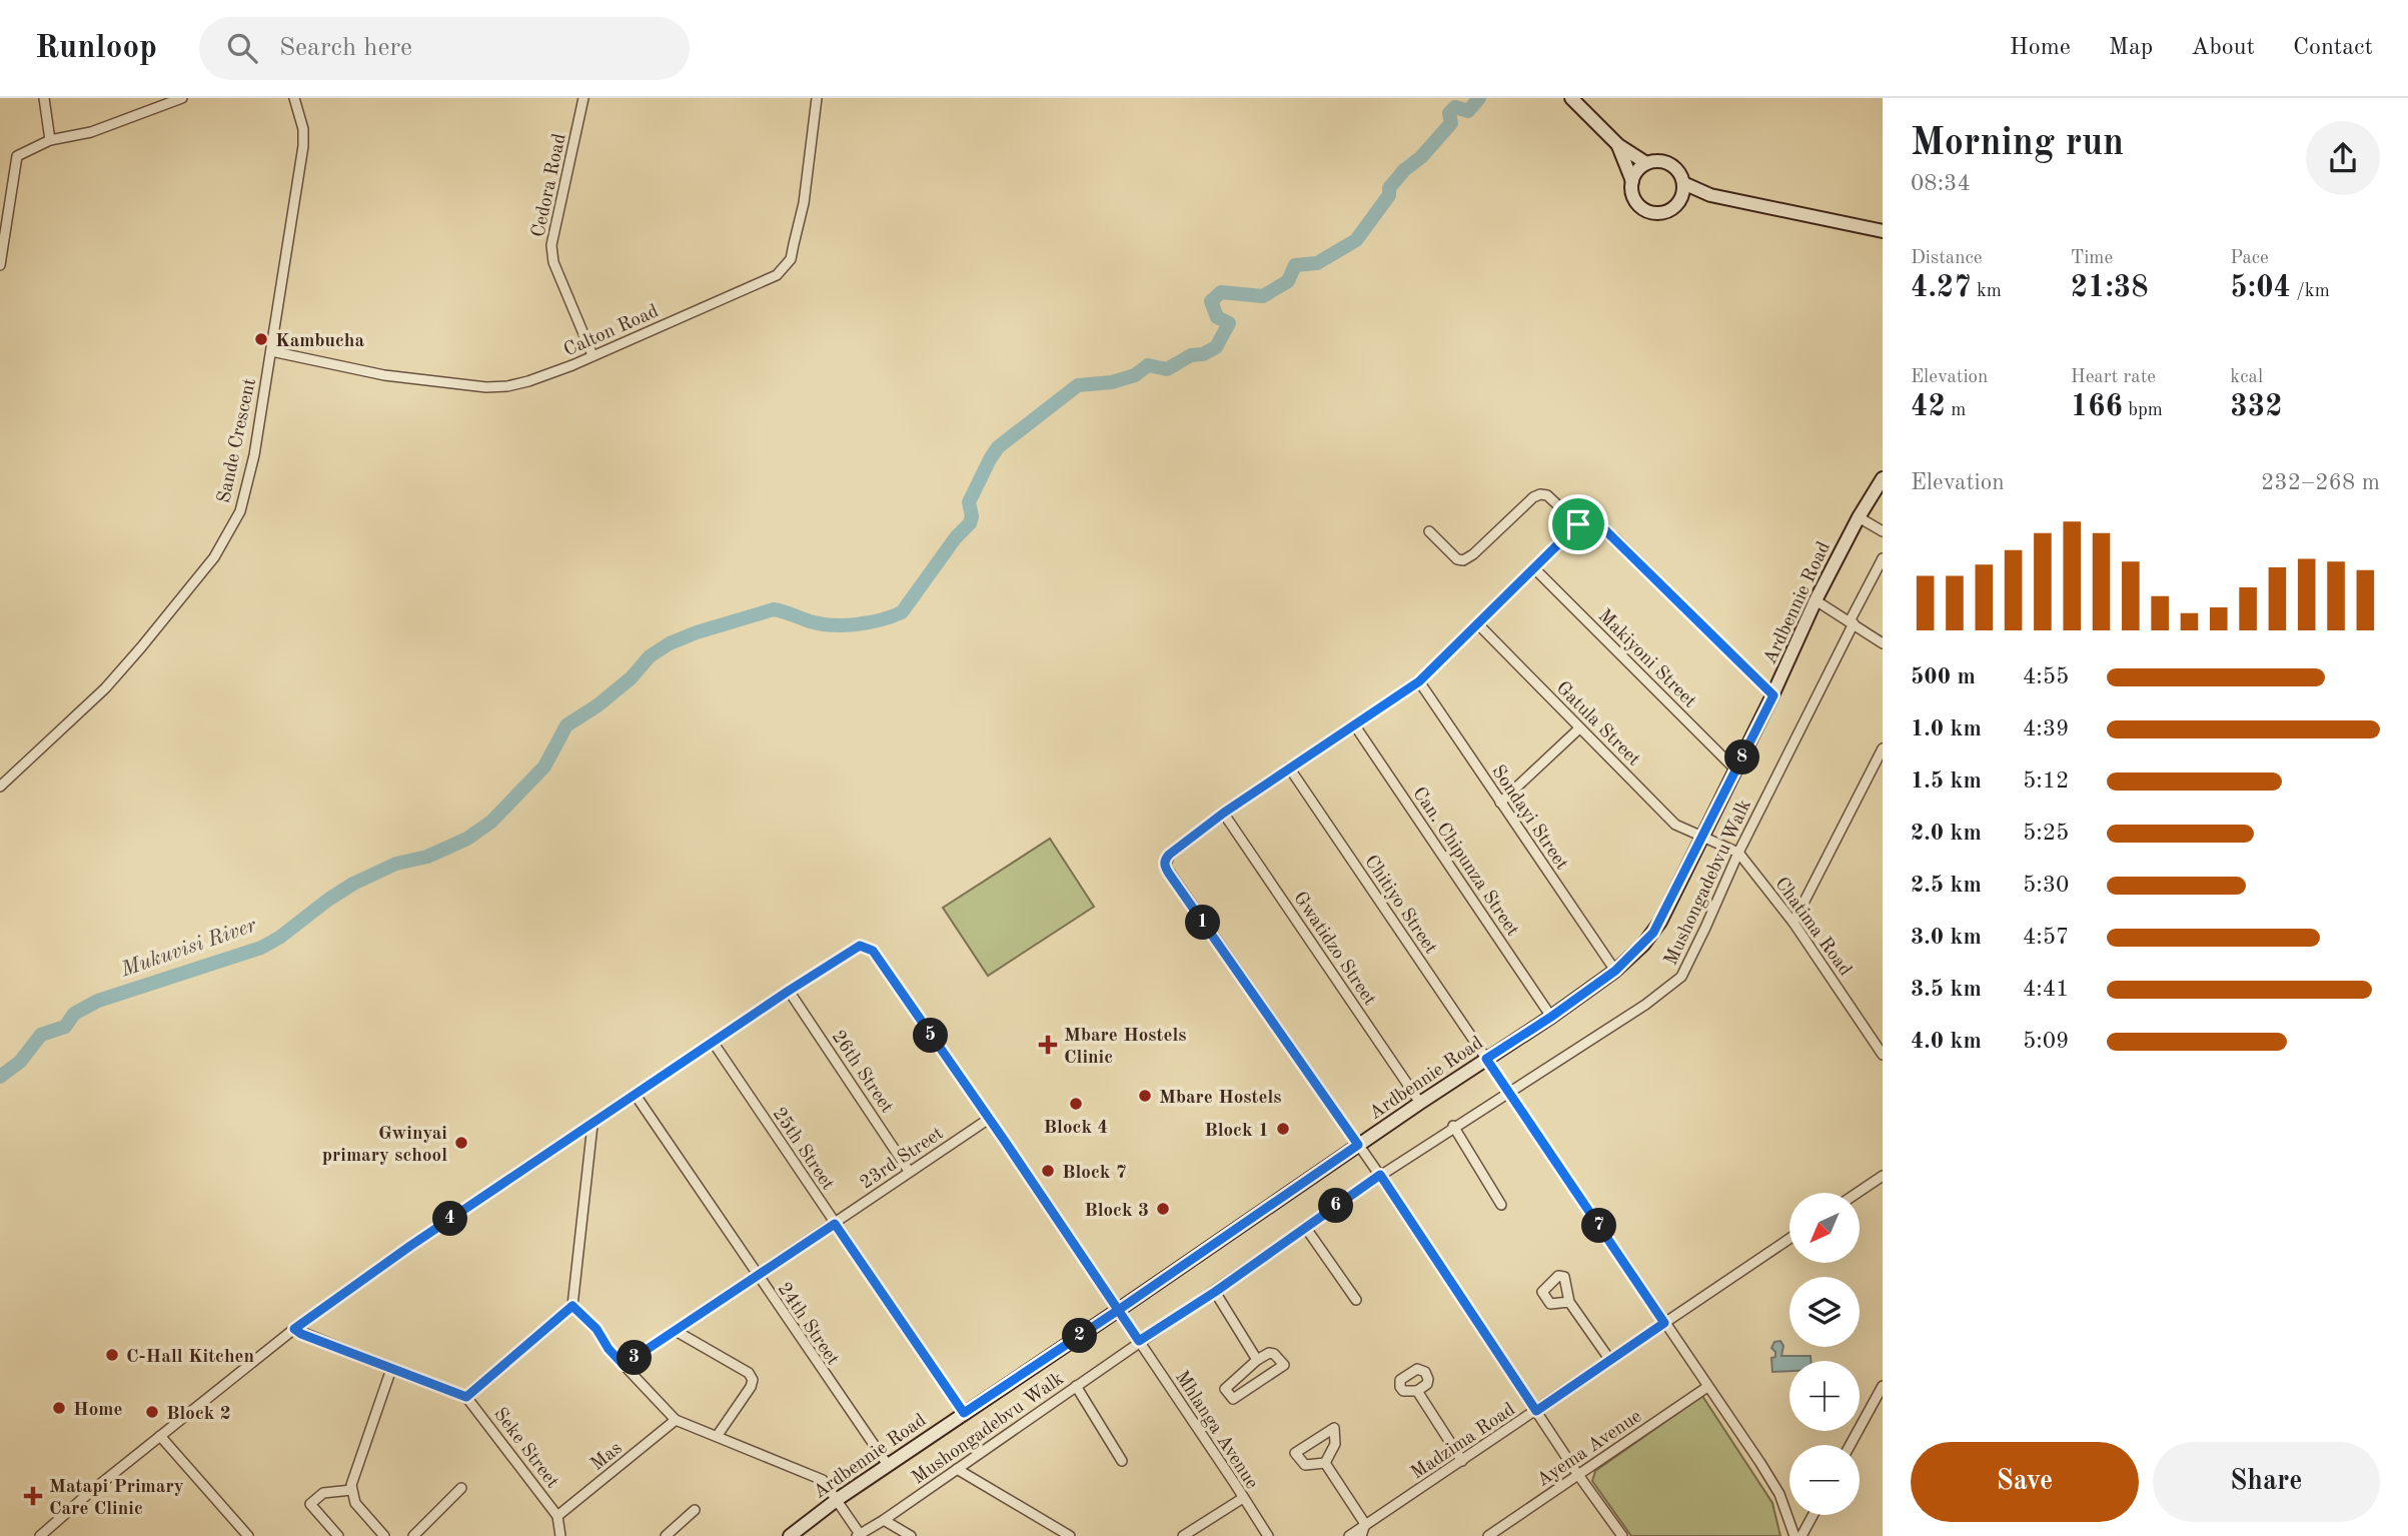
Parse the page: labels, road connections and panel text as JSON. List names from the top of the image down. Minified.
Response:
{"streets":{"main road":["Ardbennie Road"],"street":["Cedora Road","Calton Road","Sande Crescent","Makiyoni Street","Gatula Street","Sondayi Street","Can. Chipunza Street","Mushongadebvu Walk","Chitiyo Street","Chatima Road","Gwatidzo Street","26th Street","25th Street","23rd Street","24th Street","Mhlanga Avenue","Madzima Road","Seke Street","Ayema Avenue","Mas"]},"crossings":[["Cedora Road","Calton Road"],["Calton Road","Sande Crescent"],["Ardbennie Road","Makiyoni Street"],["Ardbennie Road","Gatula Street"],["Ardbennie Road","Sondayi Street"],["Ardbennie Road","Can. Chipunza Street"],["Ardbennie Road","Chitiyo Street"],["Ardbennie Road","Chatima Road"],["Ardbennie Road","Gwatidzo Street"],["Ardbennie Road","25th Street"],["Ardbennie Road","24th Street"],["Ardbennie Road","Mhlanga Avenue"],["Gatula Street","Chatima Road"],["Mushongadebvu Walk","Chitiyo Street"],["Mushongadebvu Walk","Chatima Road"],["Mushongadebvu Walk","Mhlanga Avenue"],["Chitiyo Street","Madzima Road"],["Chitiyo Street","Ayema Avenue"],["26th Street","23rd Street"],["26th Street","Mhlanga Avenue"],["25th Street","23rd Street"],["23rd Street","24th Street"],["23rd Street","Mhlanga Avenue"],["Seke Street","Mas"]],"water":["Mukuvisi River"],"places":{"other":["Kambucha","Mbare Hostels","Block 4","Block 1","Gwinyai primary school","Block 7","Block 3","C-Hall Kitchen","Home","Block 2"],"health":["Mbare Hostels Clinic","Matapi Primary Care Clinic"]},"north":"bottom left","page":{"header":"Runloop","search":"Search here","nav":["Home","Map","About","Contact"],"heading":["Morning run","08:34"],"stats":[["Distance","4.27 km"],["Time","21:38"],["Pace","5:04 /km"],["Elevation","42 m"],["Heart rate","166 bpm"],["kcal","332"]],"chart":["Elevation","232–268 m"],"list":[{"name":"500 m","note":"4:55"},{"name":"1.0 km","note":"4:39"},{"name":"1.5 km","note":"5:12"},{"name":"2.0 km","note":"5:25"},{"name":"2.5 km","note":"5:30"},{"name":"3.0 km","note":"4:57"},{"name":"3.5 km","note":"4:41"},{"name":"4.0 km","note":"5:09"}],"pins":["8","1","5","6","4","7","2","3"],"map_buttons":["+","−"],"buttons":["Save","Share"]}}
